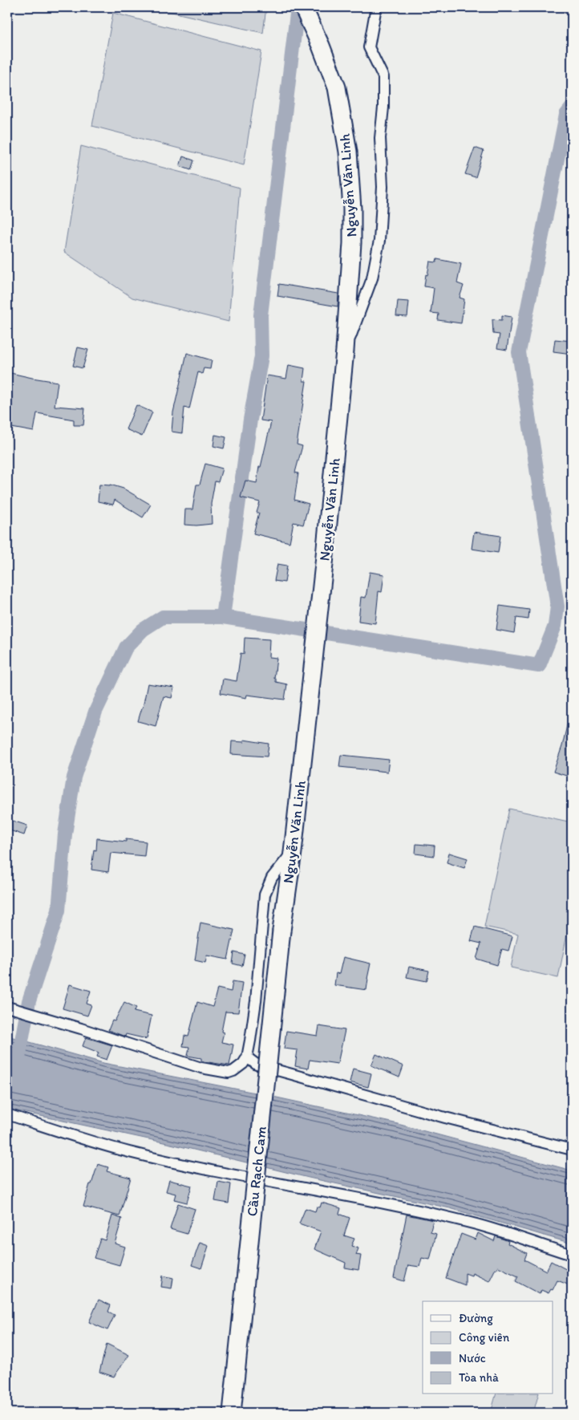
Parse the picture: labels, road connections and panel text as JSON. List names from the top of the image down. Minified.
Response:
{"streets":{"highway":["Nguyễn Văn Linh","Cầu Rạch Cam"]},"crossings":[["Nguyễn Văn Linh","Cầu Rạch Cam"]],"legend":["Đường","Công viên","Nước","Tòa nhà"]}
